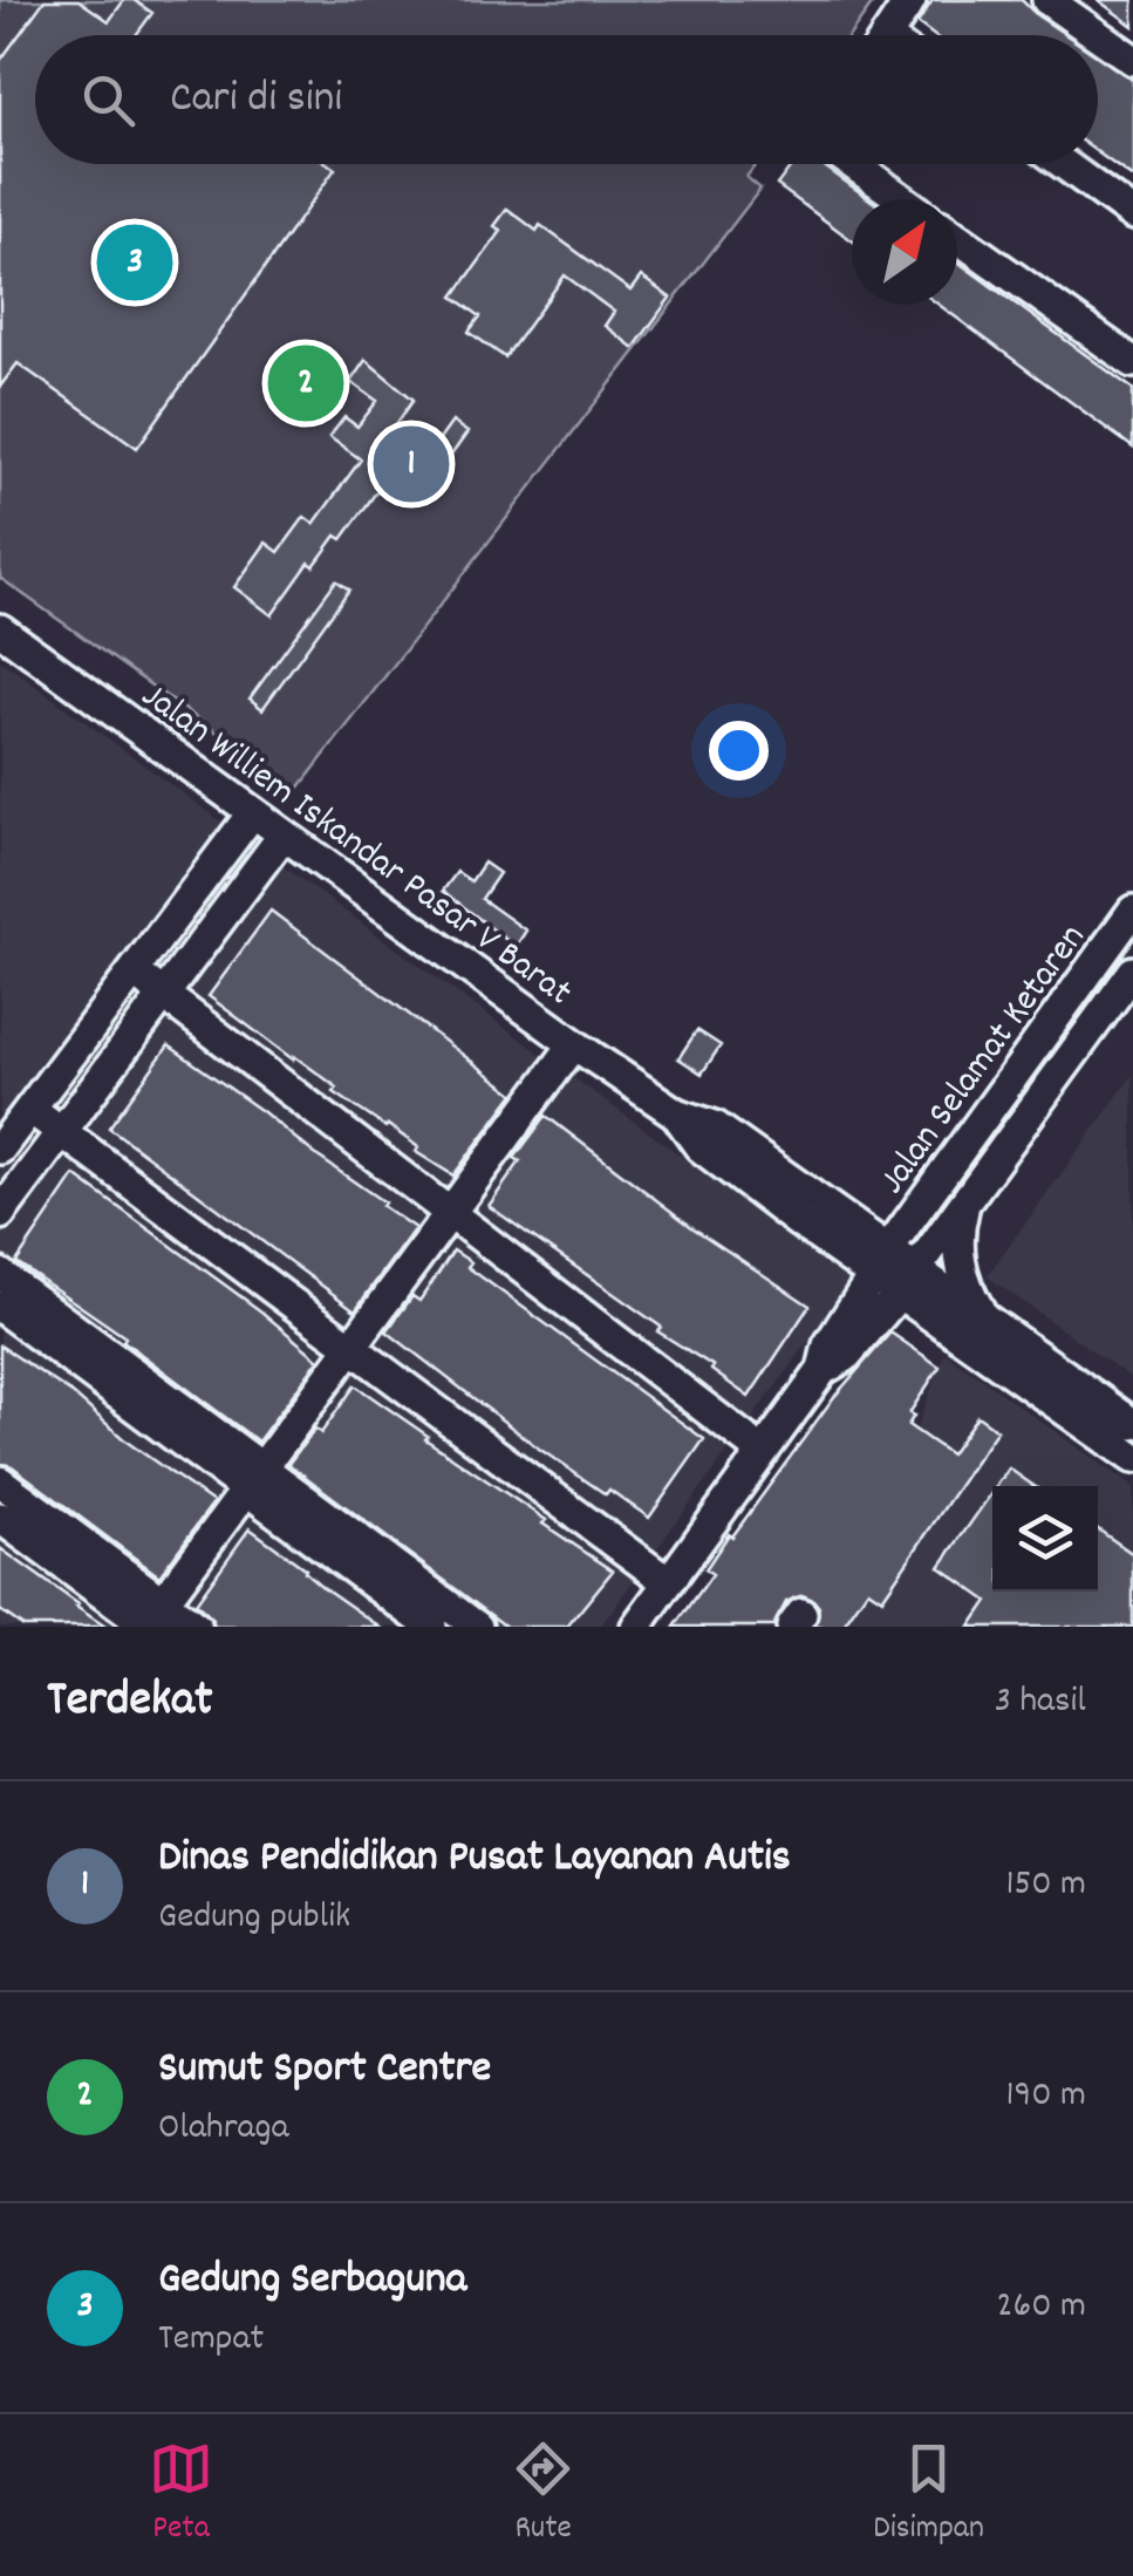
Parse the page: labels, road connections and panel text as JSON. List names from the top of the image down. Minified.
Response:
{"streets":{"street":["Jalan Williem Iskandar Pasar V Barat","Jalan Selamat Ketaren"]},"crossings":[["Jalan Williem Iskandar Pasar V Barat","Jalan Selamat Ketaren"]],"north":"top right","page":{"search":"Cari di sini","pins":["3","2","1"],"heading":["Terdekat","3 hasil"],"list":[{"mark":"1","name":"Dinas Pendidikan Pusat Layanan Autis","note":"Gedung publik","value":"150 m"},{"mark":"2","name":"Sumut Sport Centre","note":"Olahraga","value":"190 m"},{"mark":"3","name":"Gedung Serbaguna","note":"Tempat","value":"260 m"}],"nav":["Peta","Rute","Disimpan"]}}
